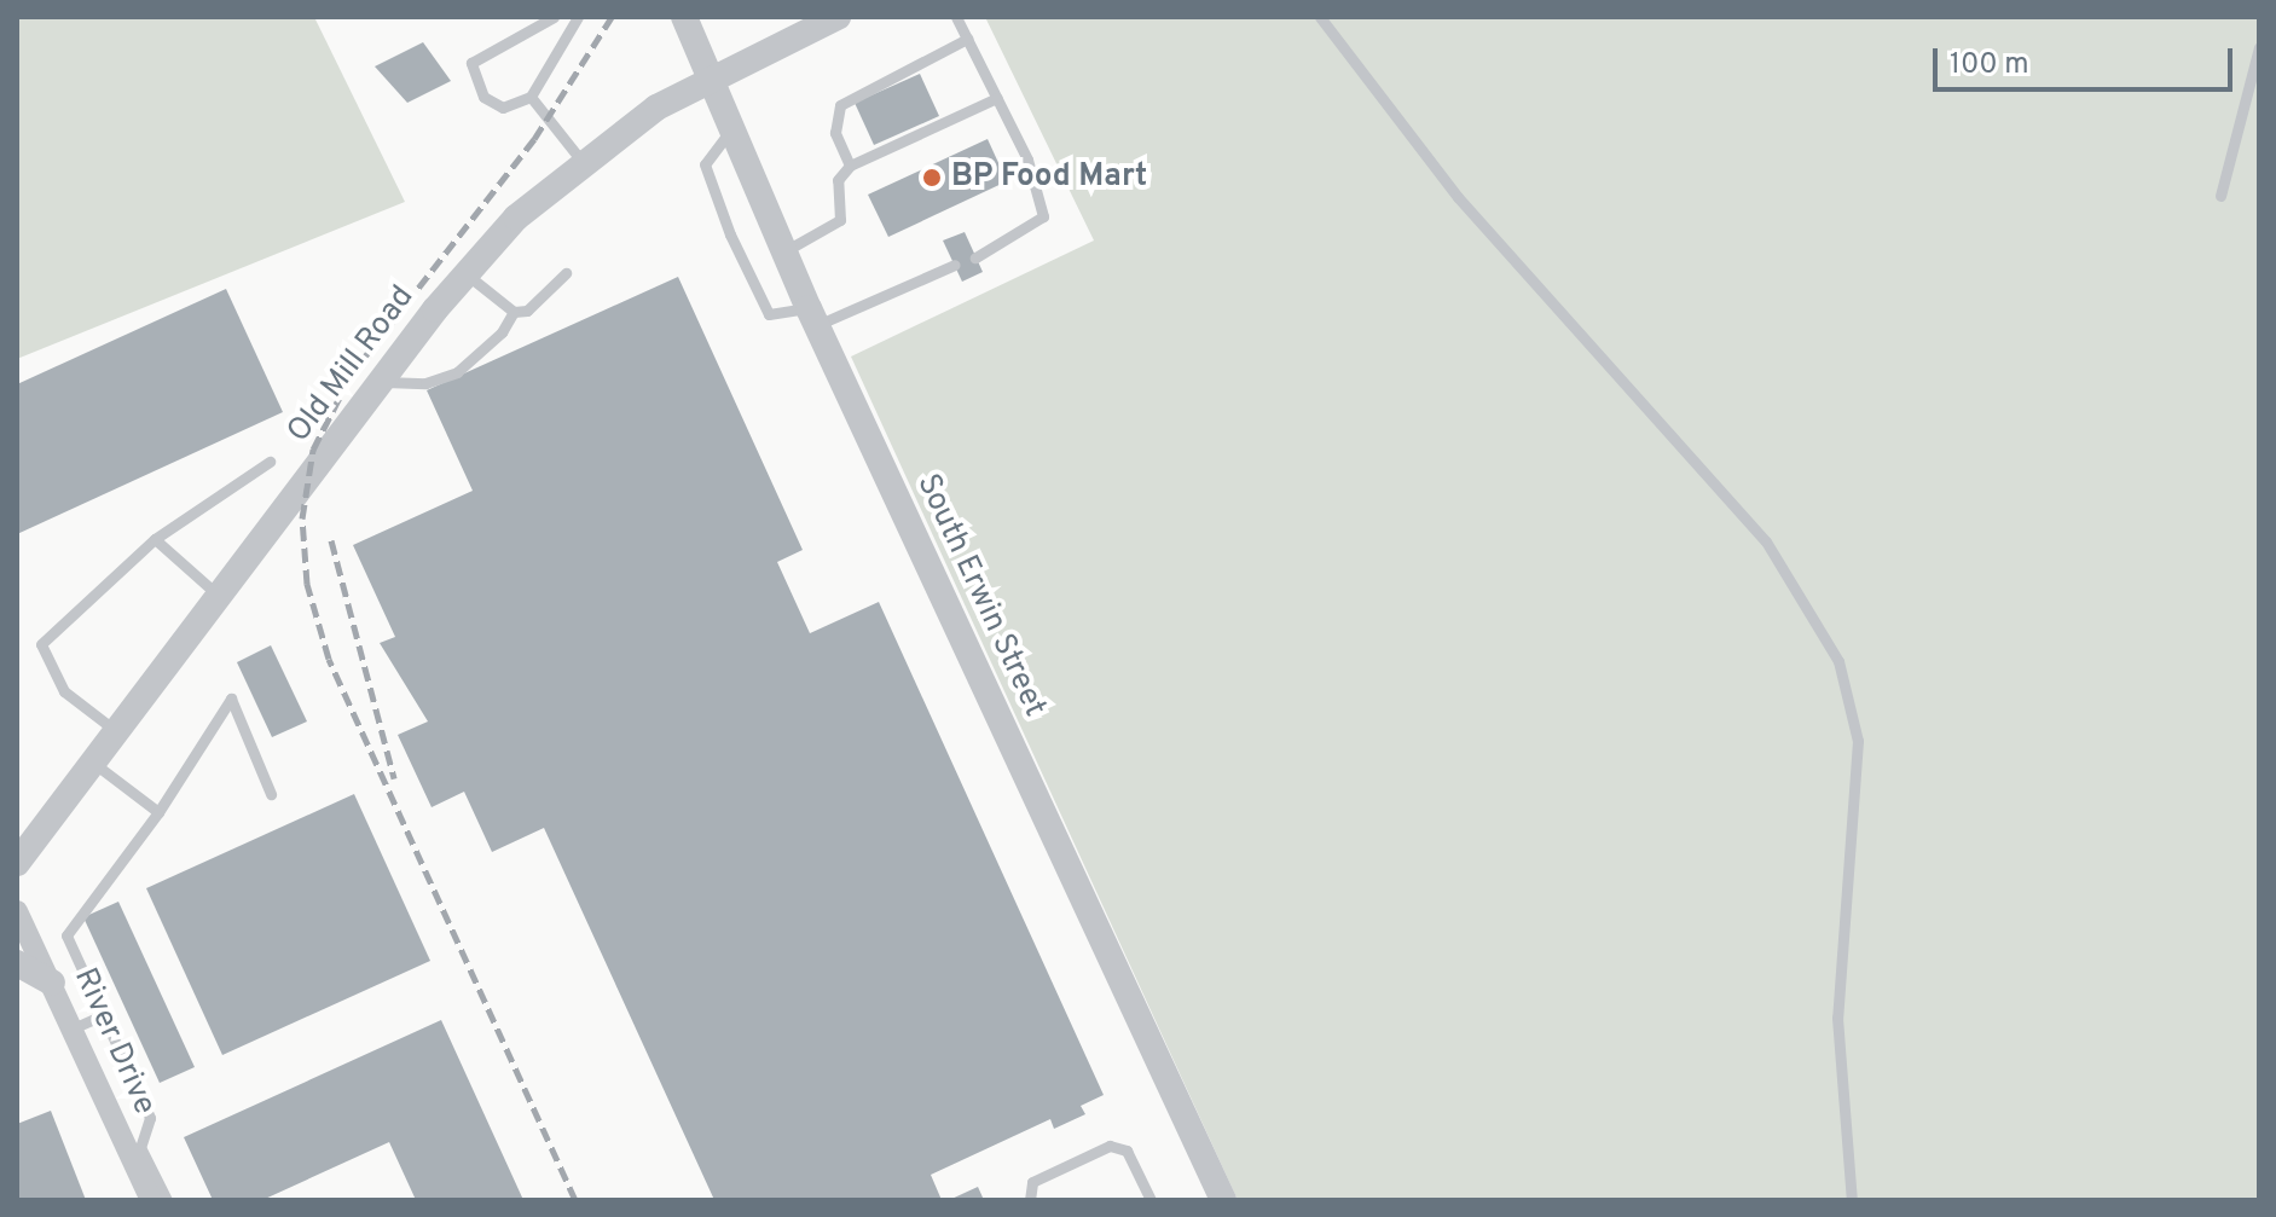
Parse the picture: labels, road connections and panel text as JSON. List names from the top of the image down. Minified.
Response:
{"streets":{"street":["Old Mill Road","South Erwin Street","River Drive"]},"crossings":[["Old Mill Road","South Erwin Street"]],"places":["BP Food Mart"],"scale_bar":"100 m"}
